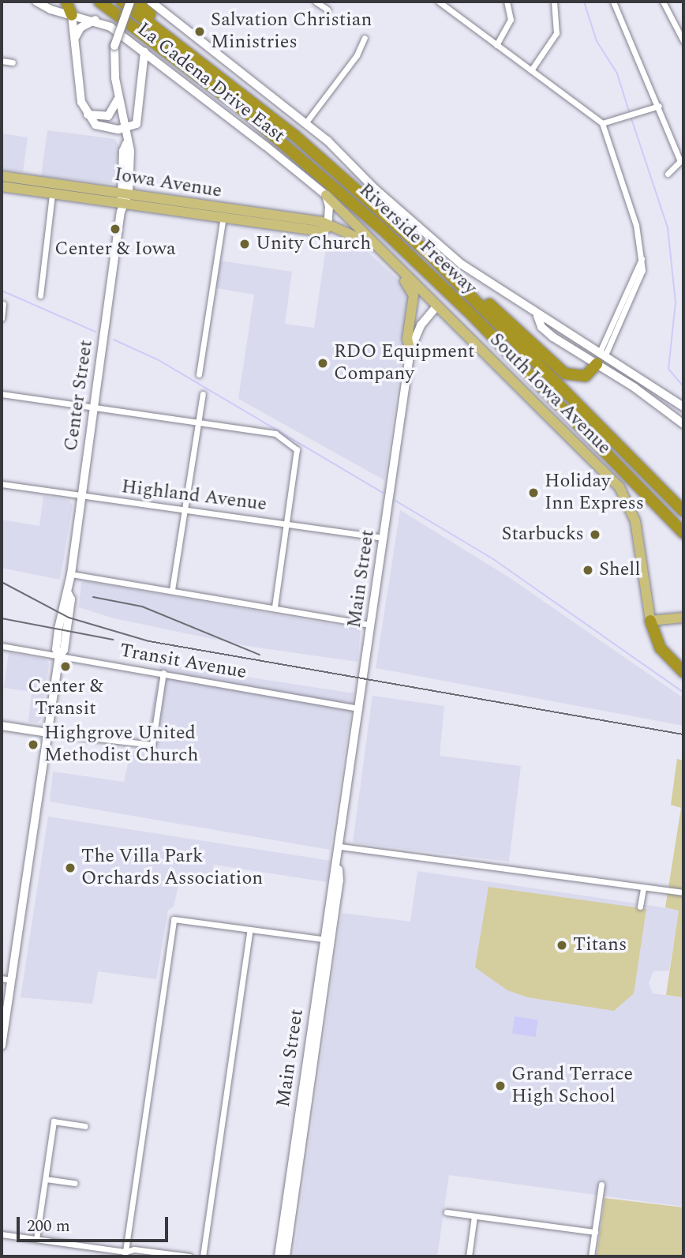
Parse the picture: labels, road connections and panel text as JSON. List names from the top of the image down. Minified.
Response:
{"streets":{"highway":["Riverside Freeway"],"main road":["La Cadena Drive East","Iowa Avenue","South Iowa Avenue","Center Street","Main Street"],"street":["Highland Avenue","Transit Avenue"]},"crossings":[["Iowa Avenue","Center Street"],["South Iowa Avenue","Main Street"],["Center Street","Highland Avenue"],["Center Street","Transit Avenue"],["Highland Avenue","Main Street"],["Main Street","Transit Avenue"]],"places":["Salvation Christian Ministries","Center & Iowa","Unity Church","RDO Equipment Company","Holiday Inn Express","Starbucks","Shell","Center & Transit","Highgrove United Methodist Church","The Villa Park Orchards Association","Titans","Grand Terrace High School"],"scale_bar":"200 m"}
